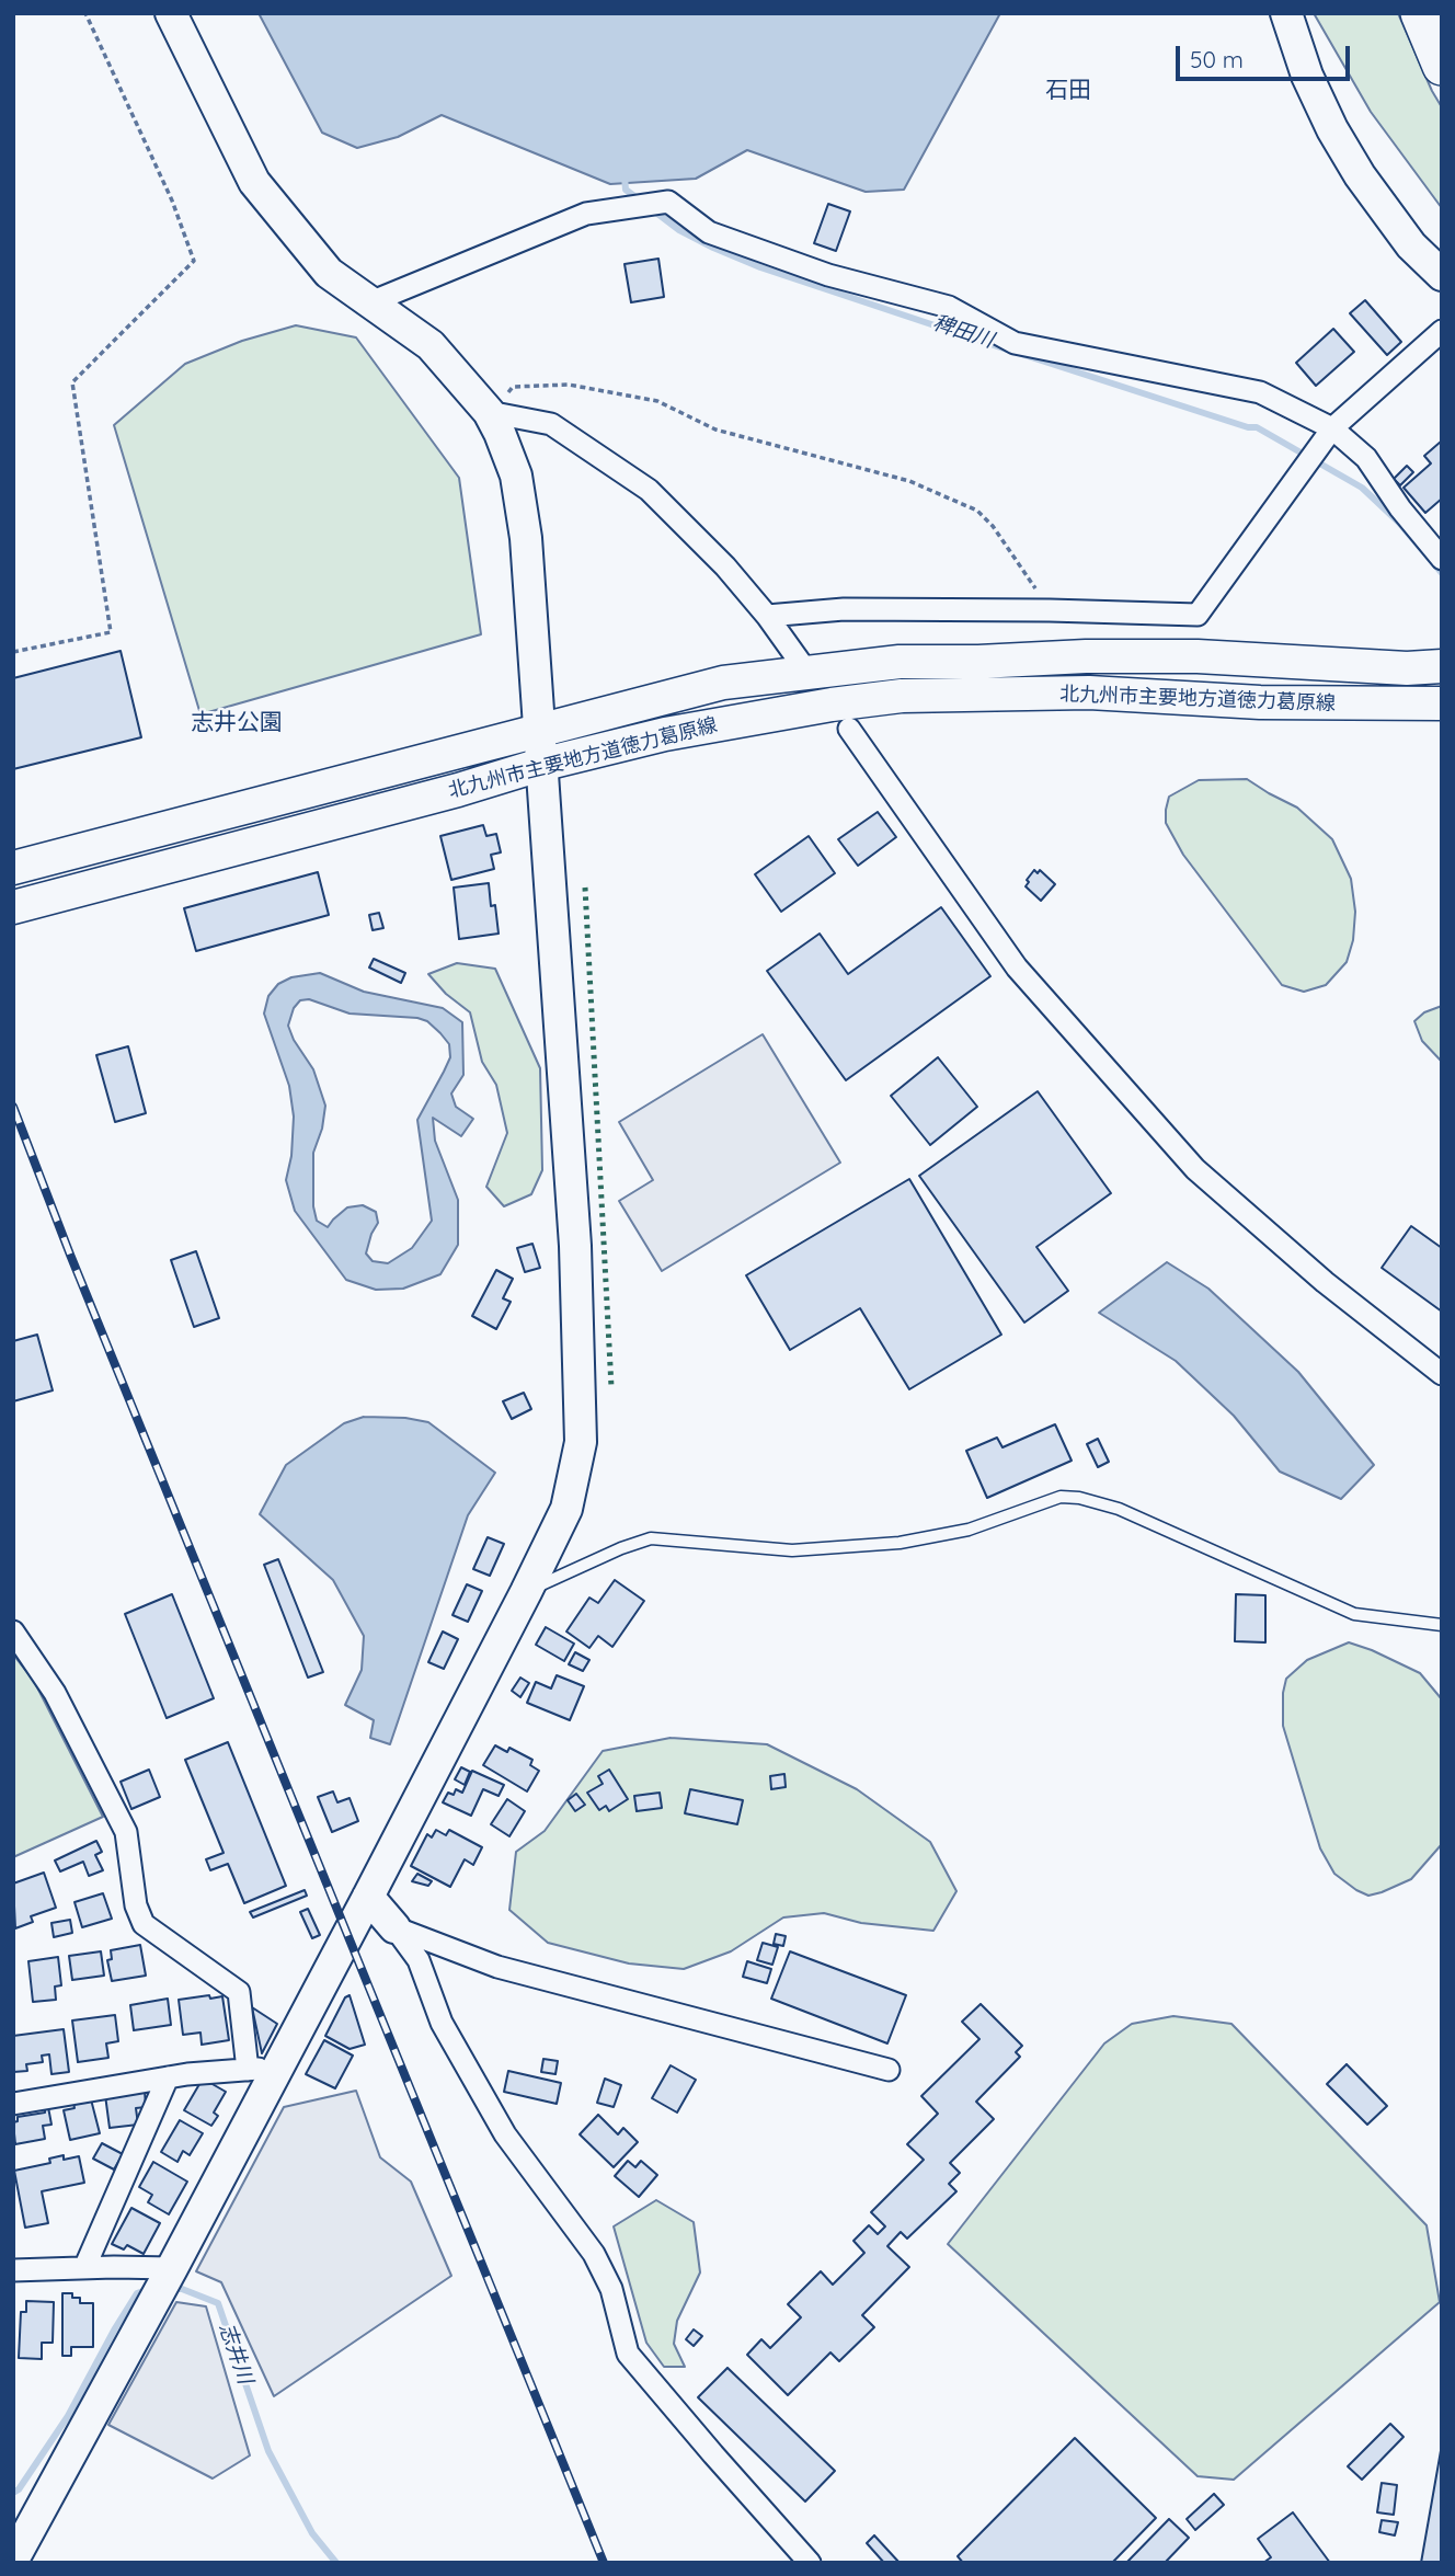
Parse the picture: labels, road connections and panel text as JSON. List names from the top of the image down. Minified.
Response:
{"streets":{"main road":["北九州市主要地方道徳力葛原線"]},"districts":["石田","志井公園"],"water":["稗田川","志井川"],"scale_bar":"50 m"}
